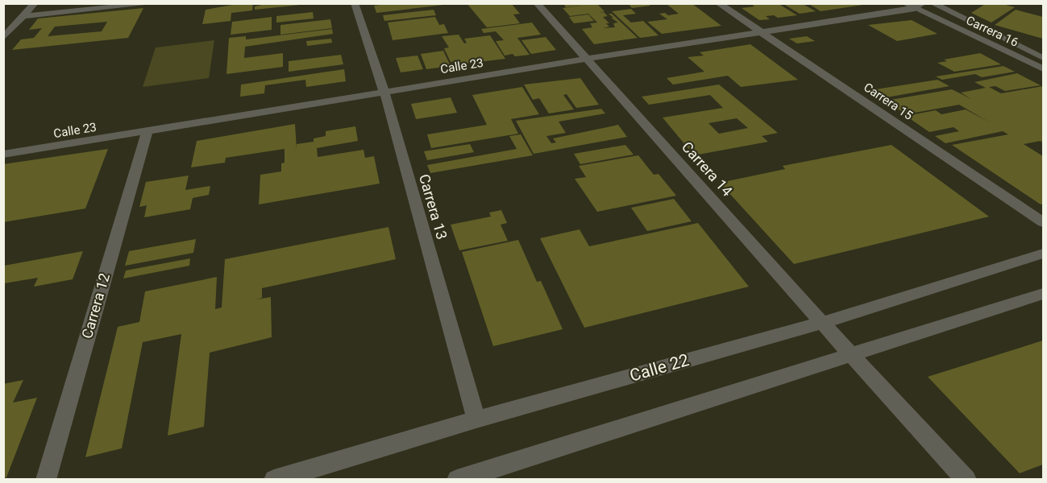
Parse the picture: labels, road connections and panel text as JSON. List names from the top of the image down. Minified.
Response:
{"streets":{"street":["Carrera 16","Calle 23","Carrera 15","Carrera 14","Carrera 13","Carrera 12","Calle 22"]},"crossings":[["Carrera 16","Calle 23"],["Calle 23","Carrera 15"],["Calle 23","Carrera 14"],["Calle 23","Carrera 13"],["Calle 23","Carrera 12"],["Carrera 14","Calle 22"],["Carrera 13","Calle 22"]]}
